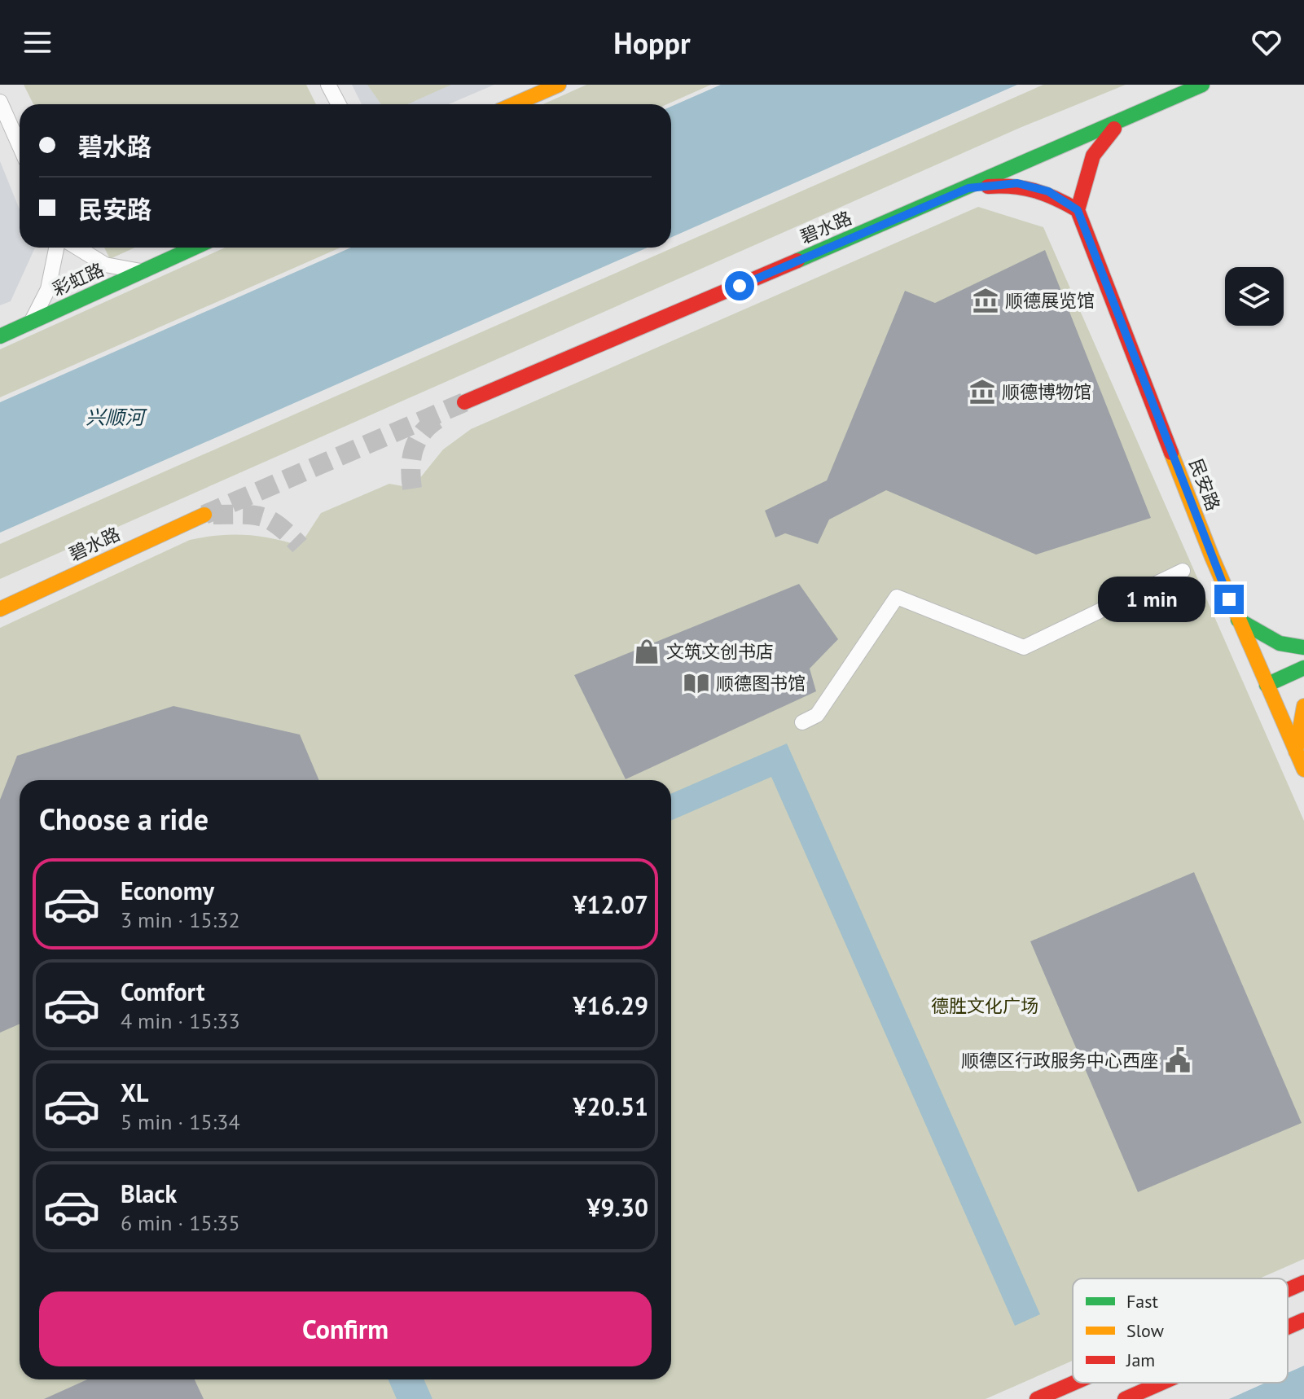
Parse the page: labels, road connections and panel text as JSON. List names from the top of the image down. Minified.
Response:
{"streets":{"main road":["碧水路","彩虹路","民安路"]},"water":["兴顺河"],"parks":["德胜文化广场"],"places":{"museum":["顺德展览馆","顺德博物馆"],"shop":["文筑文创书店"],"library":["顺德图书馆"],"public building":["顺德区行政服务中心西座"]},"legend":["Fast","Slow","Jam"],"page":{"header":"Hoppr","banner":["碧水路","民安路"],"bubble":"1 min","heading":"Choose a ride","list":[{"name":"Economy","note":"3 min · 15:32","value":"¥12.07"},{"name":"Comfort","note":"4 min · 15:33","value":"¥16.29"},{"name":"XL","note":"5 min · 15:34","value":"¥20.51"},{"name":"Black","note":"6 min · 15:35","value":"¥9.30"}],"buttons":"Confirm"}}
